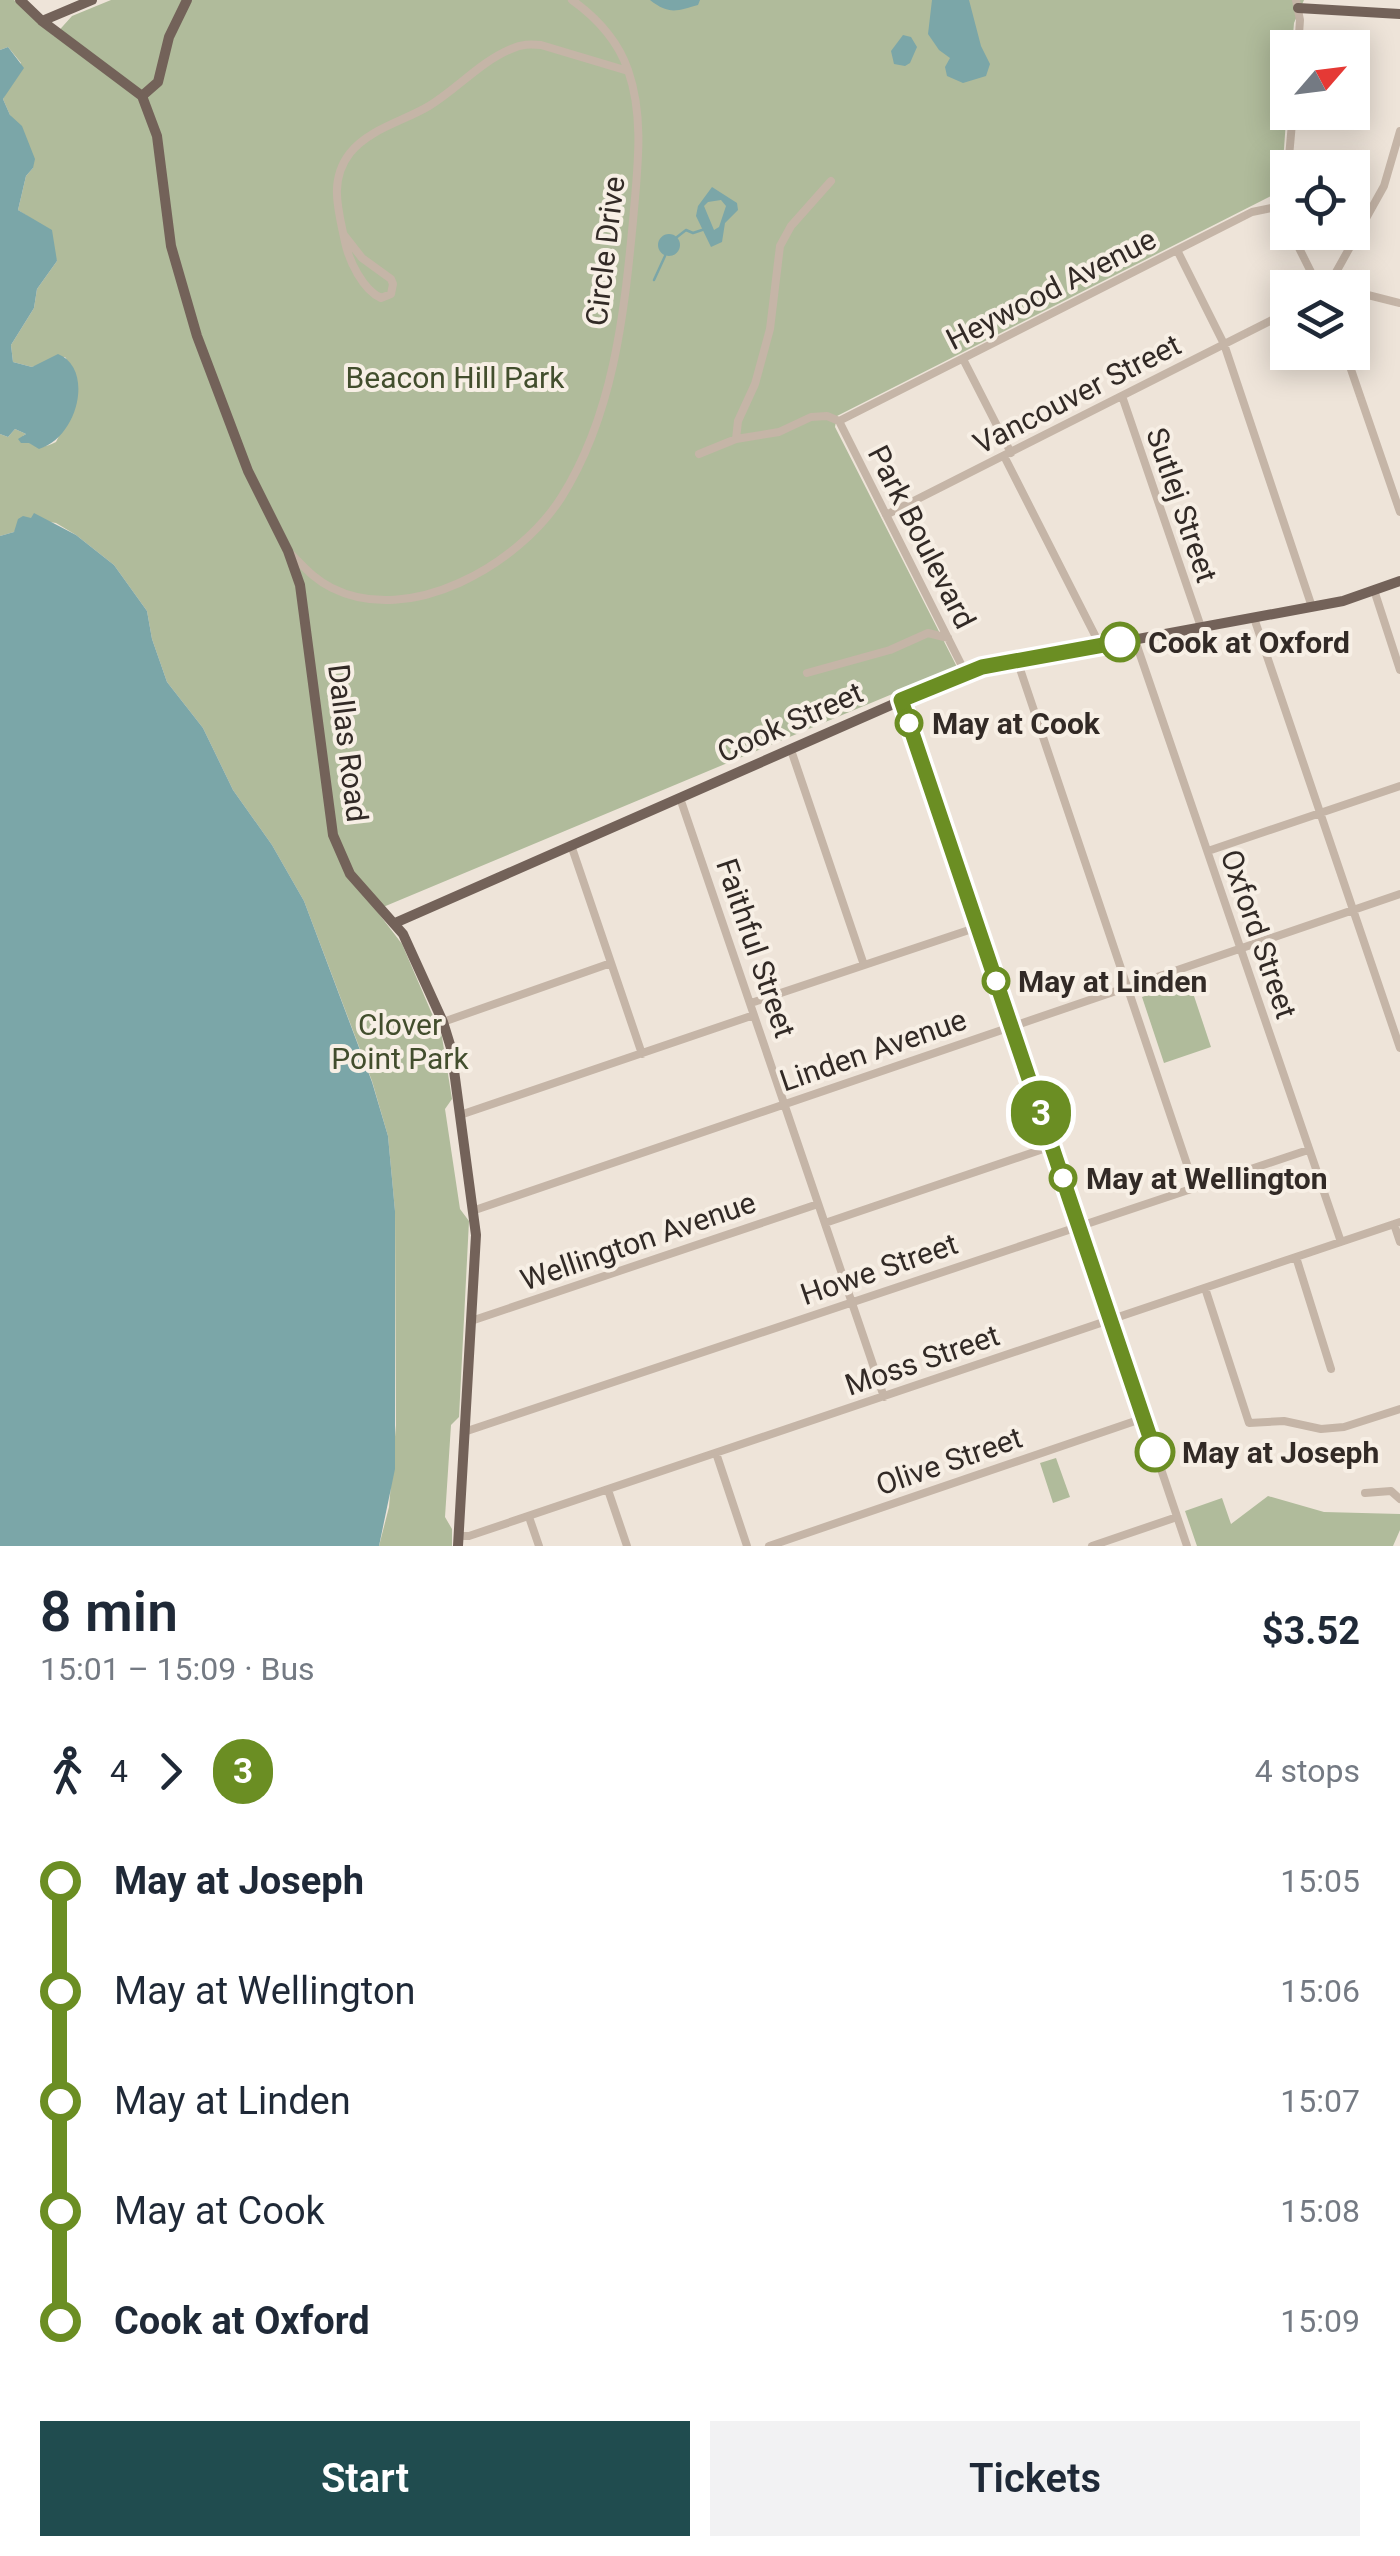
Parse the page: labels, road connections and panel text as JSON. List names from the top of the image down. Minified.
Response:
{"streets":{"main road":["Cook Street","Dallas Road"],"street":["Circle Drive","Heywood Avenue","Vancouver Street","Sutlej Street","Park Boulevard","Oxford Street","Faithful Street","Linden Avenue","Wellington Avenue","Howe Street","Moss Street","Olive Street"]},"crossings":[["Circle Drive","Dallas Road"],["Heywood Avenue","Park Boulevard"],["Vancouver Street","Sutlej Street"],["Vancouver Street","Park Boulevard"],["Sutlej Street","Cook Street"],["Park Boulevard","Cook Street"],["Cook Street","Dallas Road"],["Cook Street","Oxford Street"],["Cook Street","Faithful Street"],["Dallas Road","Linden Avenue"],["Dallas Road","Wellington Avenue"],["Dallas Road","Howe Street"],["Dallas Road","Moss Street"],["Oxford Street","Linden Avenue"],["Oxford Street","Howe Street"],["Oxford Street","Moss Street"],["Faithful Street","Linden Avenue"],["Faithful Street","Wellington Avenue"],["Faithful Street","Howe Street"],["Faithful Street","Moss Street"]],"parks":["Beacon Hill Park","Clover Point Park"],"places":["Cook at Oxford","May at Cook","May at Linden","May at Wellington","May at Joseph"],"lines":["bus line 3"],"north":"top right","page":{"on_map":"3","heading":["8 min","15:01 – 15:09 · Bus","$3.52"],"legs":["4","3","4 stops"],"list":[{"name":"May at Joseph","value":"15:05"},{"name":"May at Wellington","value":"15:06"},{"name":"May at Linden","value":"15:07"},{"name":"May at Cook","value":"15:08"},{"name":"Cook at Oxford","value":"15:09"}],"buttons":["Start","Tickets"]}}
